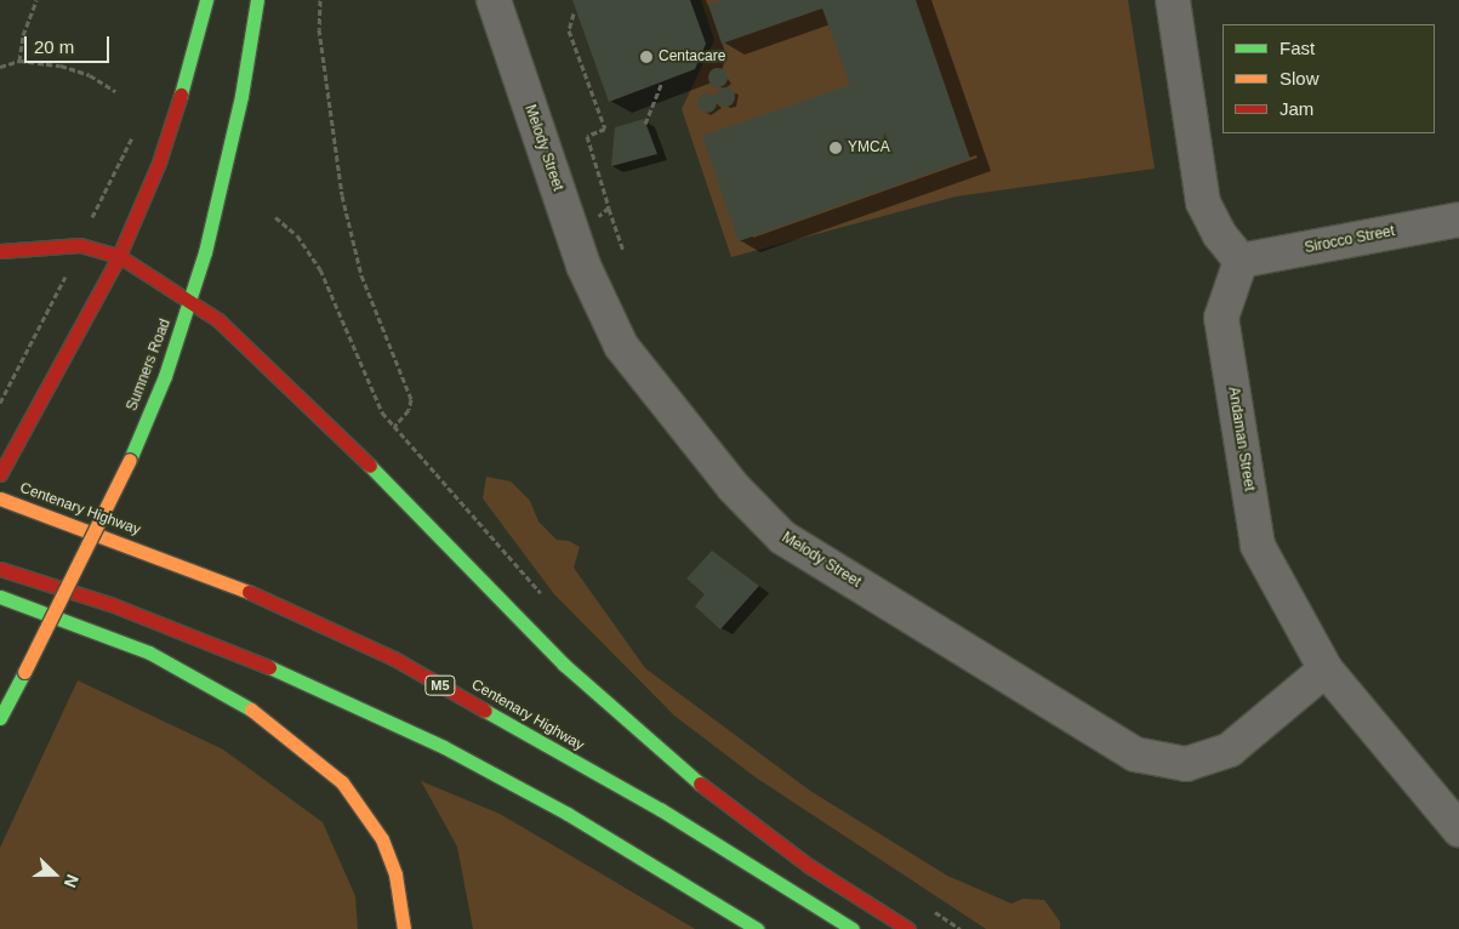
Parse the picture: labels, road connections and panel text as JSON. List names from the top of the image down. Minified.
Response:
{"streets":{"main road":["Sumners Road","Centenary Highway","M5"],"street":["Melody Street","Sirocco Street","Andaman Street"]},"crossings":[["Melody Street","Andaman Street"],["Sirocco Street","Andaman Street"]],"places":["Centacare","YMCA"],"legend":["Fast","Slow","Jam"],"scale_bar":"20 m","north":"right"}
